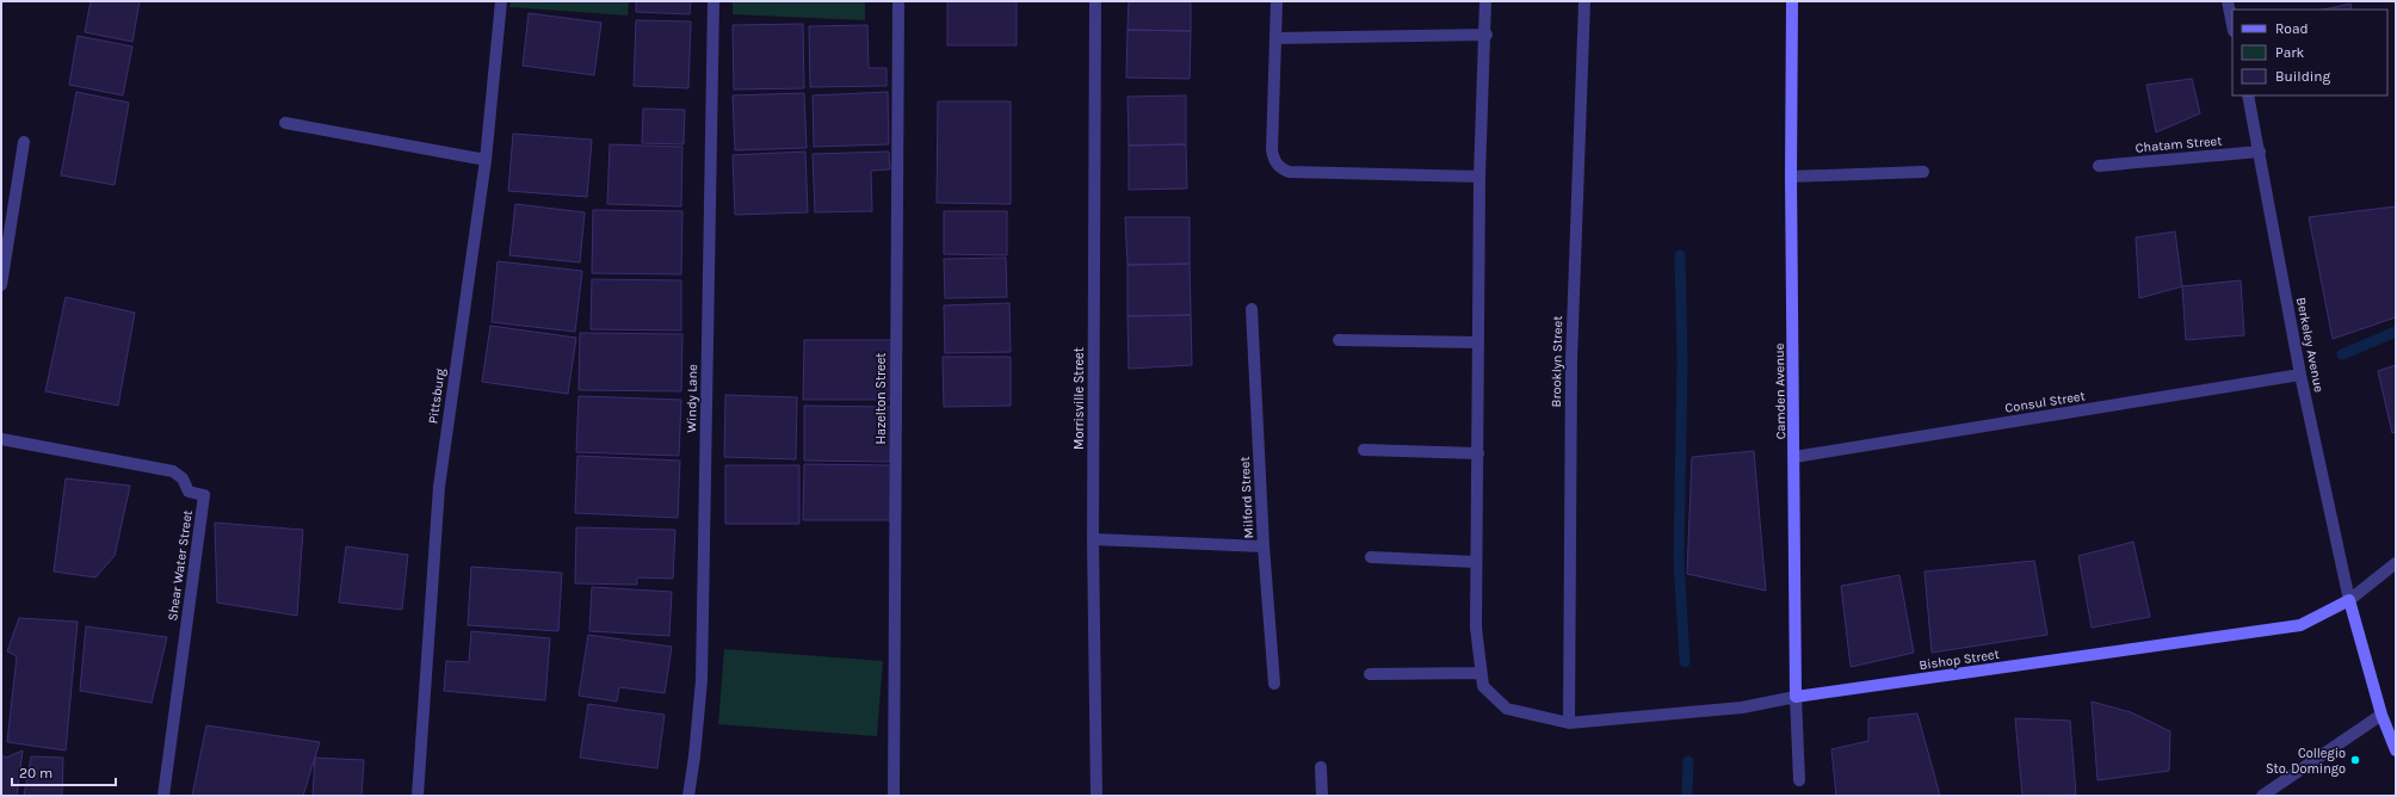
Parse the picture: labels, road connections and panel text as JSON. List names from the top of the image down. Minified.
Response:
{"streets":{"street":["Chatam Street","Berkeley Avenue","Brooklyn Street","Camden Avenue","Pittsburg","Windy Lane","Hazelton Street","Morrisville Street","Consul Street","Milford Street","Shear Water Street","Bishop Street"]},"crossings":[["Chatam Street","Berkeley Avenue"],["Berkeley Avenue","Consul Street"],["Berkeley Avenue","Bishop Street"],["Brooklyn Street","Bishop Street"],["Camden Avenue","Consul Street"],["Camden Avenue","Bishop Street"]],"places":["Collegio Sto. Domingo"],"legend":["Road","Park","Building"],"scale_bar":"20 m"}
